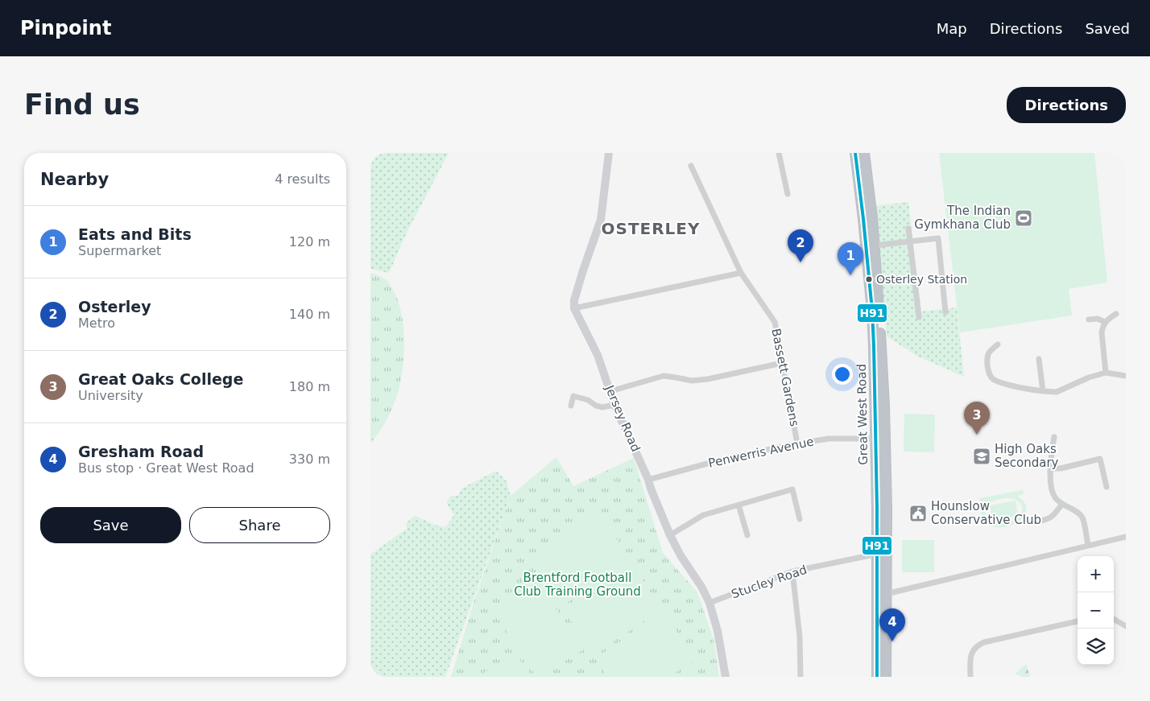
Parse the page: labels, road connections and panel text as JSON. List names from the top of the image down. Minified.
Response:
{"streets":{"highway":["Great West Road"],"street":["Bassett Gardens","Jersey Road","Penwerris Avenue","Stucley Road"]},"crossings":[["Bassett Gardens","Penwerris Avenue"],["Great West Road","Penwerris Avenue"],["Great West Road","Stucley Road"],["Jersey Road","Penwerris Avenue"],["Jersey Road","Stucley Road"]],"districts":["OSTERLEY"],"parks":["Brentford Football Club Training Ground"],"places":{"sports":["The Indian Gymkhana Club"],"other":["Osterley Station"],"school or university":["High Oaks Secondary"],"public building":["Hounslow Conservative Club"]},"lines":["transit line H91"],"page":{"header":"Pinpoint","nav":["Map","Directions","Saved"],"buttons":["Directions",["Save","Share"]],"title":"Find us","heading":["Nearby","4 results"],"list":[{"mark":"1","name":"Eats and Bits","note":"Supermarket","value":"120 m"},{"mark":"2","name":"Osterley","note":"Metro","value":"140 m"},{"mark":"3","name":"Great Oaks College","note":"University","value":"180 m"},{"mark":"4","name":"Gresham Road","note":"Bus stop · Great West Road","value":"330 m"}],"pins":["2","1","3","4"],"map_buttons":["+","−"]}}
